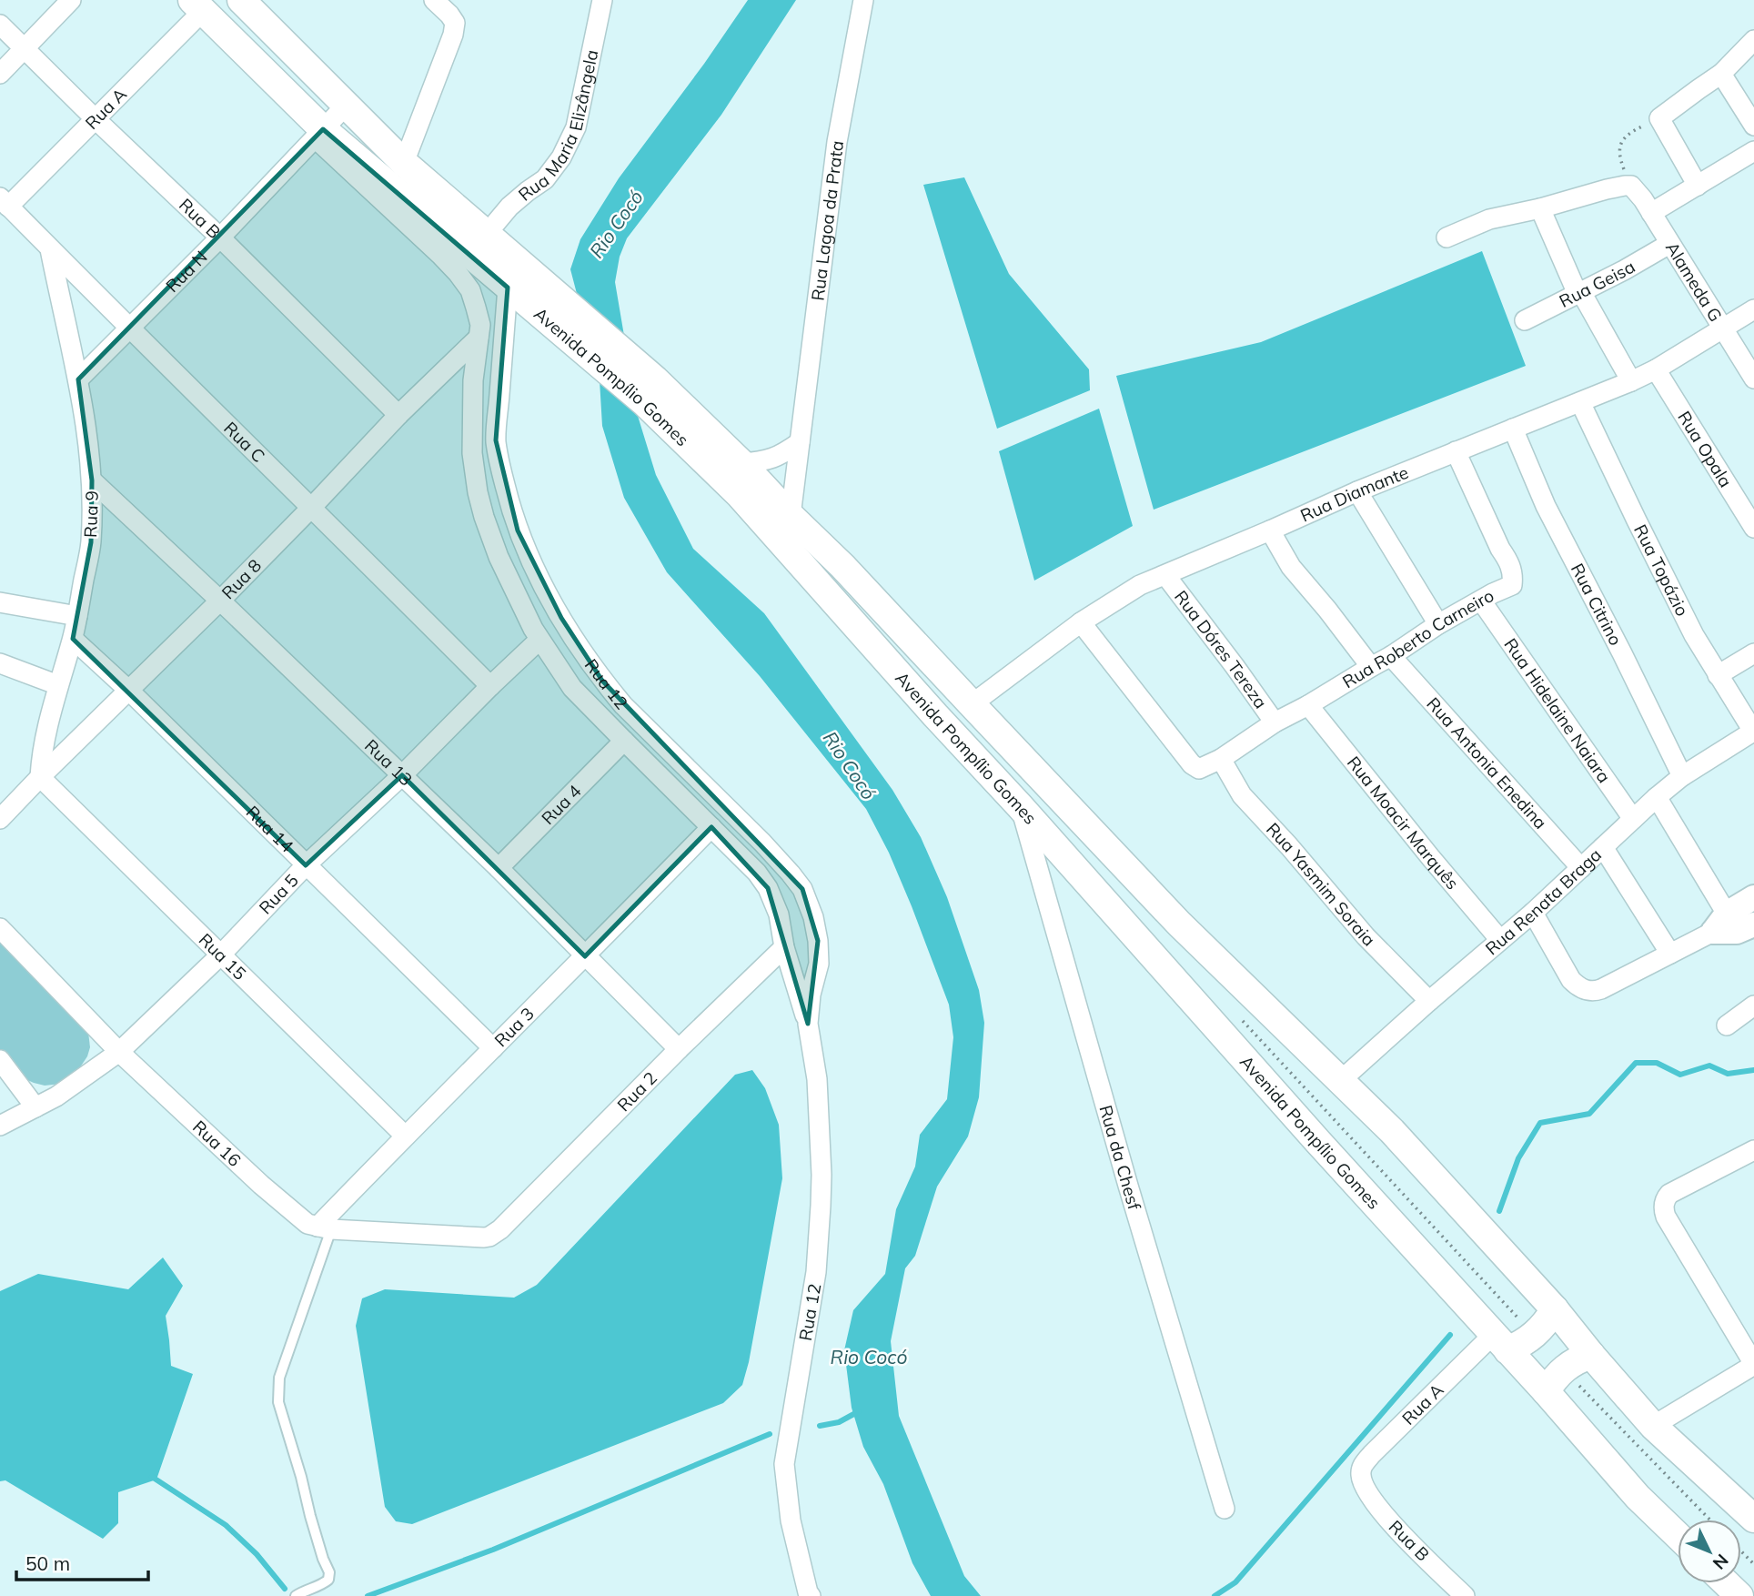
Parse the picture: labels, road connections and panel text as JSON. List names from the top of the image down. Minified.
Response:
{"streets":{"main road":["Avenida Pompílio Gomes"],"street":["Rua A","Rua Maria Elizângela","Rua B","Rua Lagoa da Prata","Rua N","Alameda G","Rua Geisa","Rua C","Rua Opala","Rua Diamante","Rua 9","Rua Topázio","Rua 8","Rua Citrino","Rua Roberto Carneiro","Rua Dóres Tereza","Rua 12","Rua Hidelaine Naiara","Rua 13","Rua Antonia Enedina","Rua 4","Rua Moacir Marquês","Rua 14","Rua Yasmim Soraia","Rua 5","Rua Renata Braga","Rua 15","Rua 3","Rua 2","Rua 16","Rua da Chesf"]},"crossings":[["Rua A","Rua B"],["Rua A","Avenida Pompílio Gomes"],["Rua A","Rua C"],["Rua Maria Elizângela","Avenida Pompílio Gomes"],["Rua B","Rua N"],["Rua B","Rua 8"],["Rua Lagoa da Prata","Avenida Pompílio Gomes"],["Rua N","Avenida Pompílio Gomes"],["Rua N","Rua C"],["Rua N","Rua 9"],["Alameda G","Rua Geisa"],["Alameda G","Rua Diamante"],["Avenida Pompílio Gomes","Rua Diamante"],["Avenida Pompílio Gomes","Rua 12"],["Avenida Pompílio Gomes","Rua Renata Braga"],["Avenida Pompílio Gomes","Rua da Chesf"],["Rua C","Rua 9"],["Rua C","Rua 8"],["Rua C","Rua 5"],["Rua Opala","Rua Diamante"],["Rua Diamante","Rua Topázio"],["Rua Diamante","Rua Citrino"],["Rua Diamante","Rua Roberto Carneiro"],["Rua Diamante","Rua Dóres Tereza"],["Rua 9","Rua 8"],["Rua 9","Rua 13"],["Rua 9","Rua 14"],["Rua 9","Rua 15"],["Rua Topázio","Rua Renata Braga"],["Rua 8","Rua 12"],["Rua 8","Rua 13"],["Rua 8","Rua 14"],["Rua 8","Rua 15"],["Rua Citrino","Rua Renata Braga"],["Rua Roberto Carneiro","Rua Dóres Tereza"],["Rua Roberto Carneiro","Rua Hidelaine Naiara"],["Rua Roberto Carneiro","Rua Antonia Enedina"],["Rua Roberto Carneiro","Rua Moacir Marquês"],["Rua Roberto Carneiro","Rua Yasmim Soraia"],["Rua 12","Rua 4"],["Rua 12","Rua 5"],["Rua 12","Rua 3"],["Rua 12","Rua 2"],["Rua Hidelaine Naiara","Rua Renata Braga"],["Rua 13","Rua 4"],["Rua 13","Rua 5"],["Rua 13","Rua 3"],["Rua 13","Rua 2"],["Rua Antonia Enedina","Rua Renata Braga"],["Rua Moacir Marquês","Rua Renata Braga"],["Rua 14","Rua 5"],["Rua 14","Rua 3"],["Rua Yasmim Soraia","Rua Renata Braga"],["Rua 5","Rua 15"],["Rua 5","Rua 16"],["Rua 15","Rua 3"],["Rua 3","Rua 16"],["Rua 2","Rua 16"]],"water":["Rio Cocó"],"scale_bar":"50 m","north":"bottom right"}
